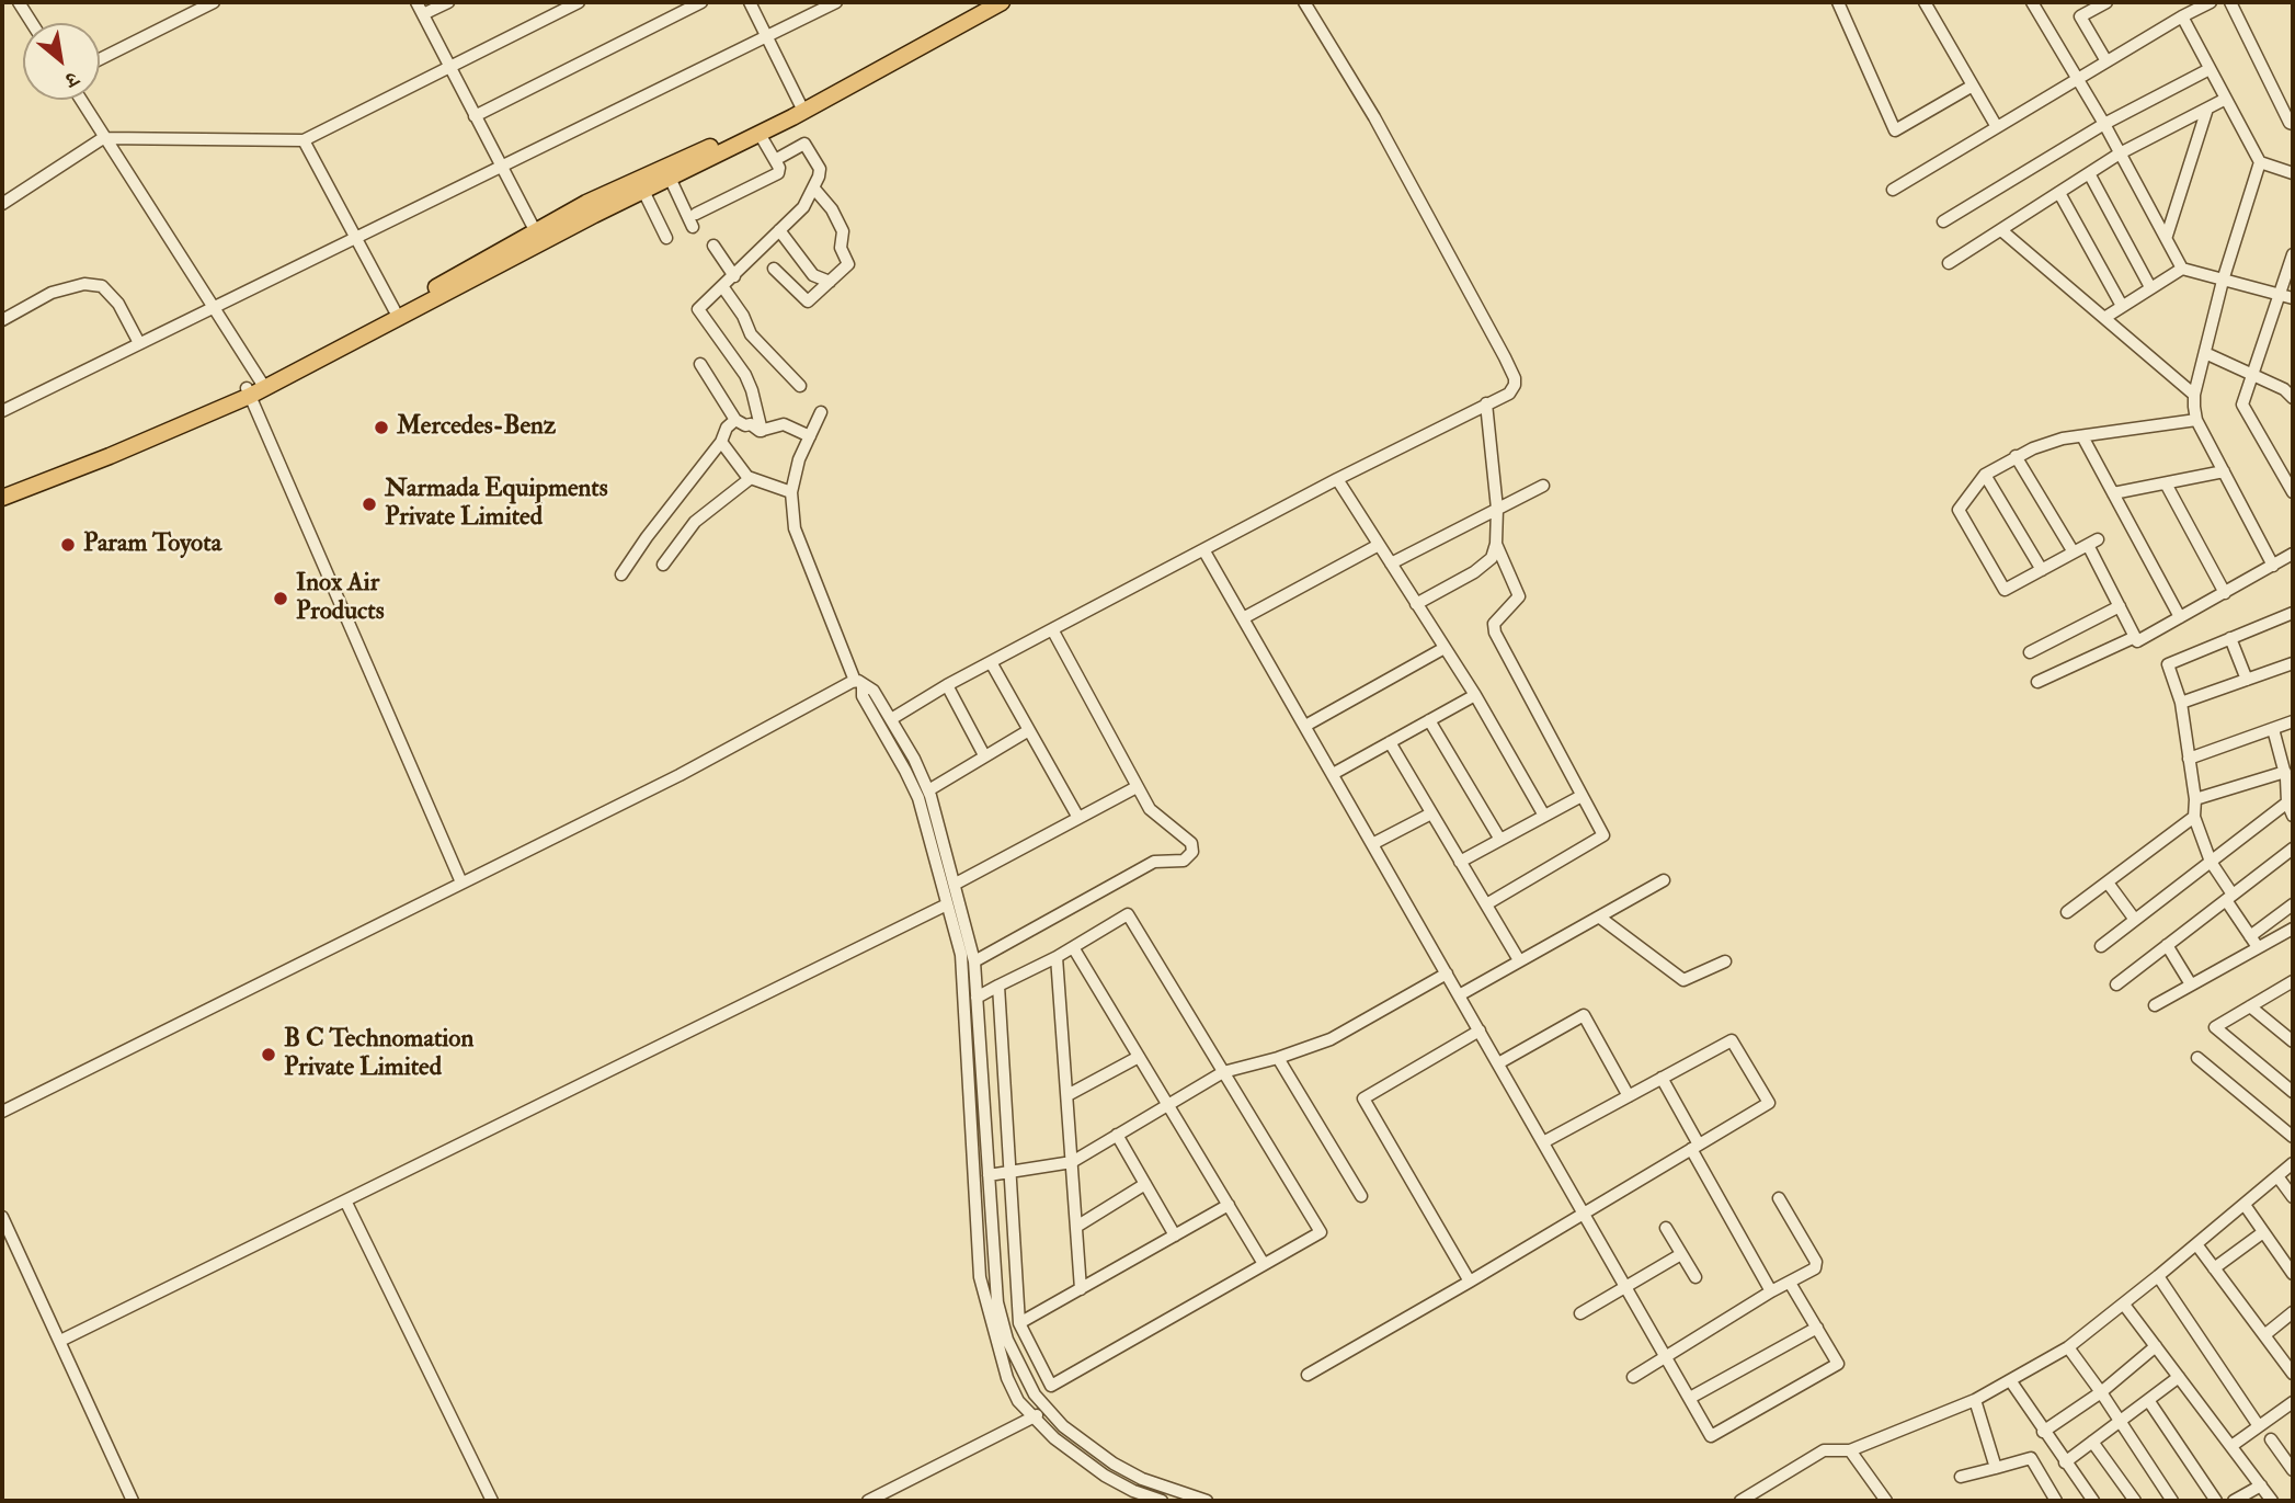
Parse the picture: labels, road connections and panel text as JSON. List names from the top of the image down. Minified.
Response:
{"places":["Mercedes-Benz","Narmada Equipments Private Limited","Param Toyota","Inox Air Products","B C Technomation Private Limited"],"north":"bottom right"}
